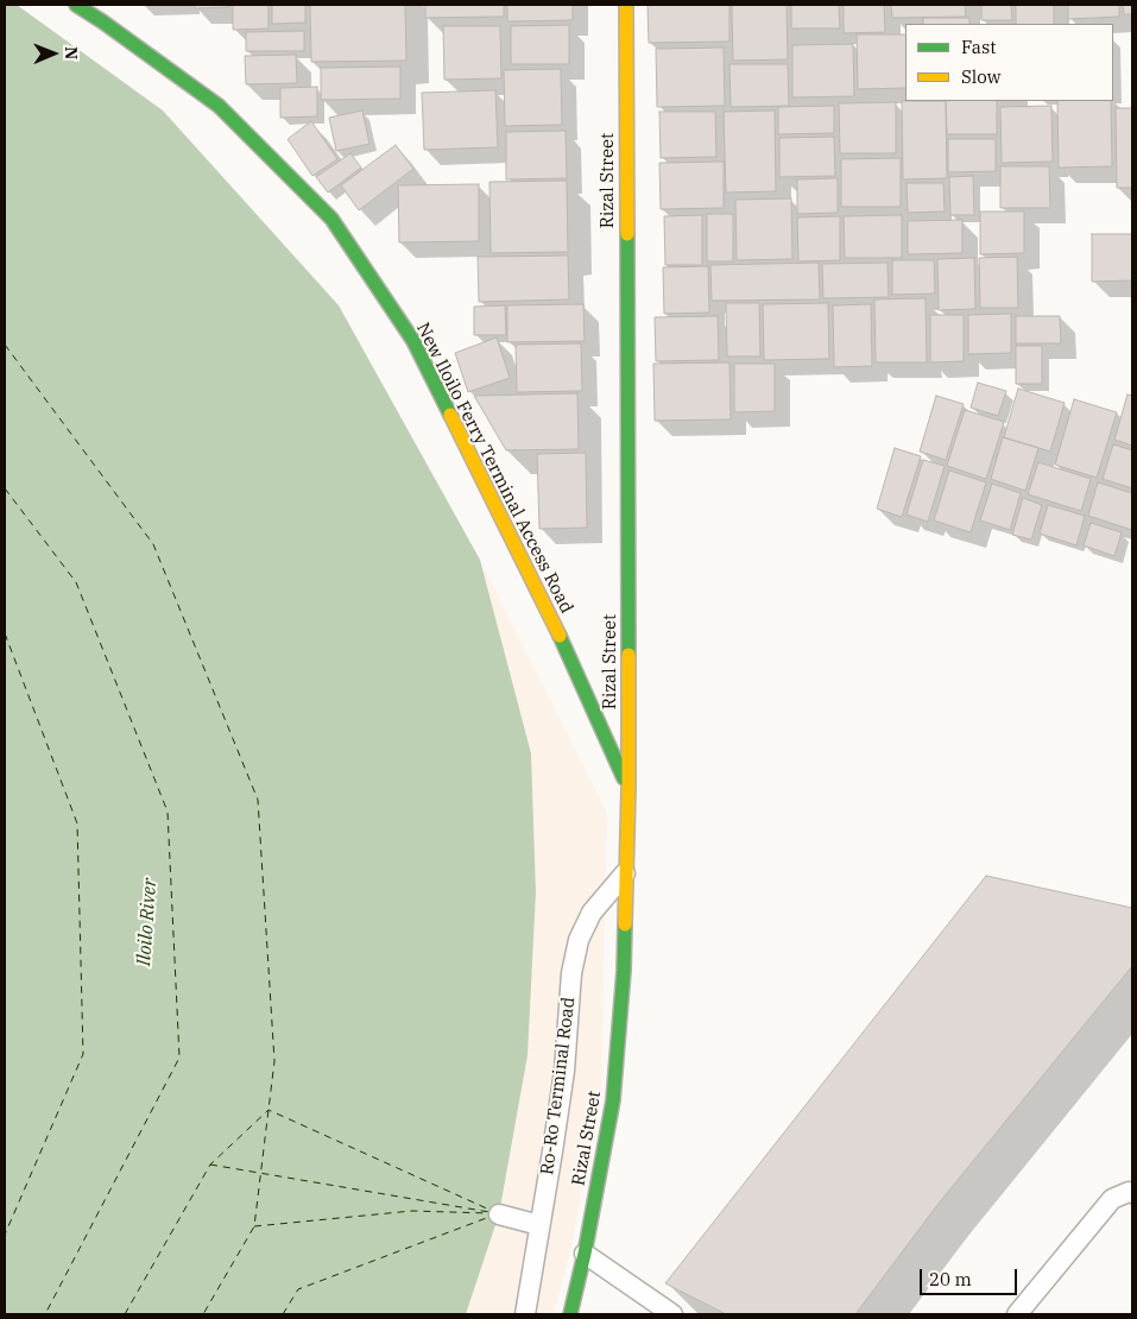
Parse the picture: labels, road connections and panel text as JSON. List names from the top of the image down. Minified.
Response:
{"streets":{"main road":["Rizal Street","New Iloilo Ferry Terminal Access Road"],"lane":["Ro-Ro Terminal Road"]},"crossings":[["Rizal Street","New Iloilo Ferry Terminal Access Road"],["Rizal Street","Ro-Ro Terminal Road"]],"water":["Iloilo River"],"legend":["Fast","Slow"],"scale_bar":"20 m","north":"right"}
